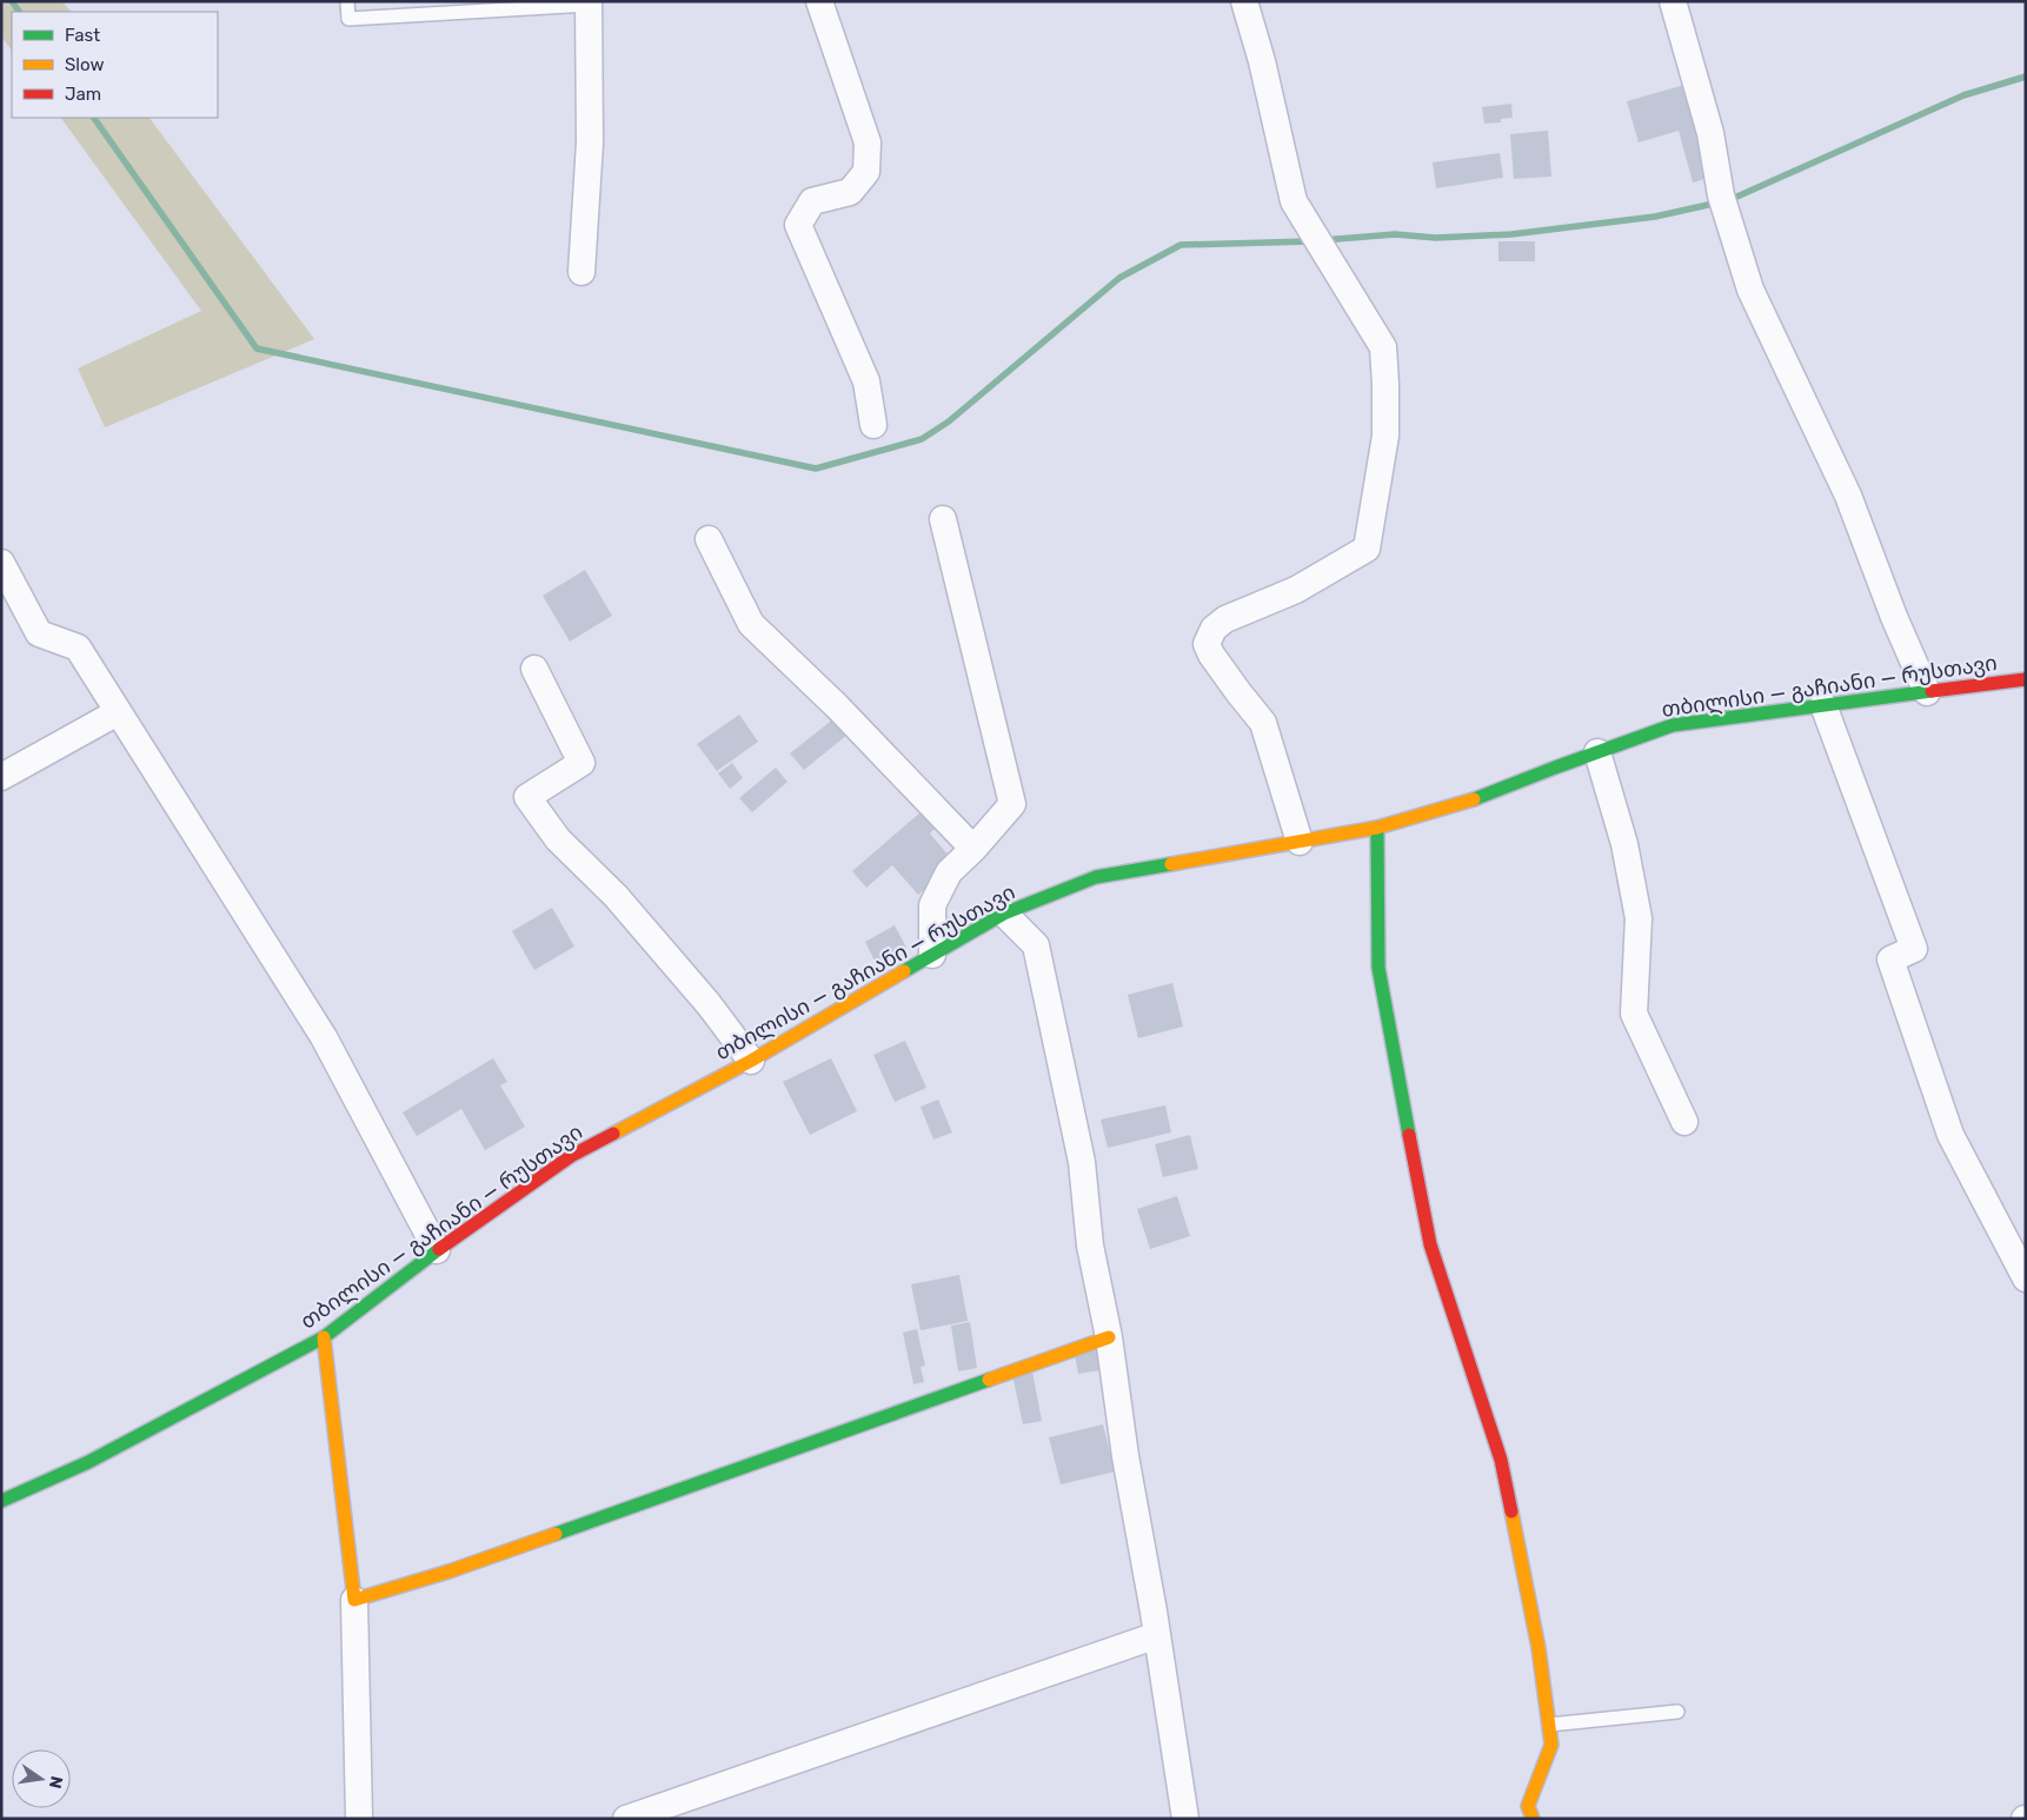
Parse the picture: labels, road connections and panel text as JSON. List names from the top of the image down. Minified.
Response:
{"streets":{"main road":["თბილისი — გაჩიანი — რუსთავი"]},"legend":["Fast","Slow","Jam"],"north":"right"}
